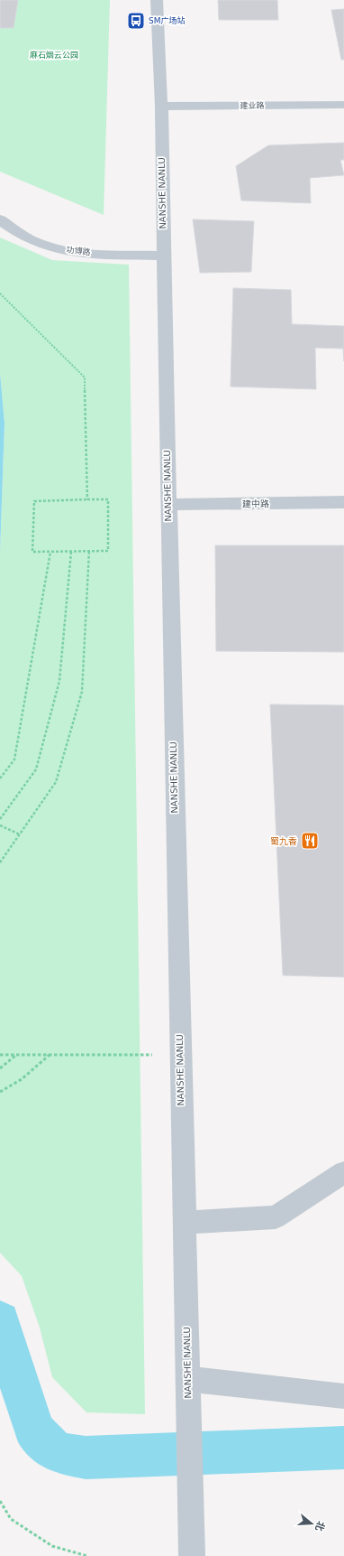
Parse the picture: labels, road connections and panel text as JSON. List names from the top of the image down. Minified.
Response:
{"streets":{"street":["建业路","NANSHE NANLU","功博路","建中路"]},"crossings":[["建业路","NANSHE NANLU"],["NANSHE NANLU","功博路"],["NANSHE NANLU","建中路"]],"parks":["麻石烟云公园"],"places":{"bus stop":["SM广场站"],"restaurant":["蜀九香"]},"north":"right"}
